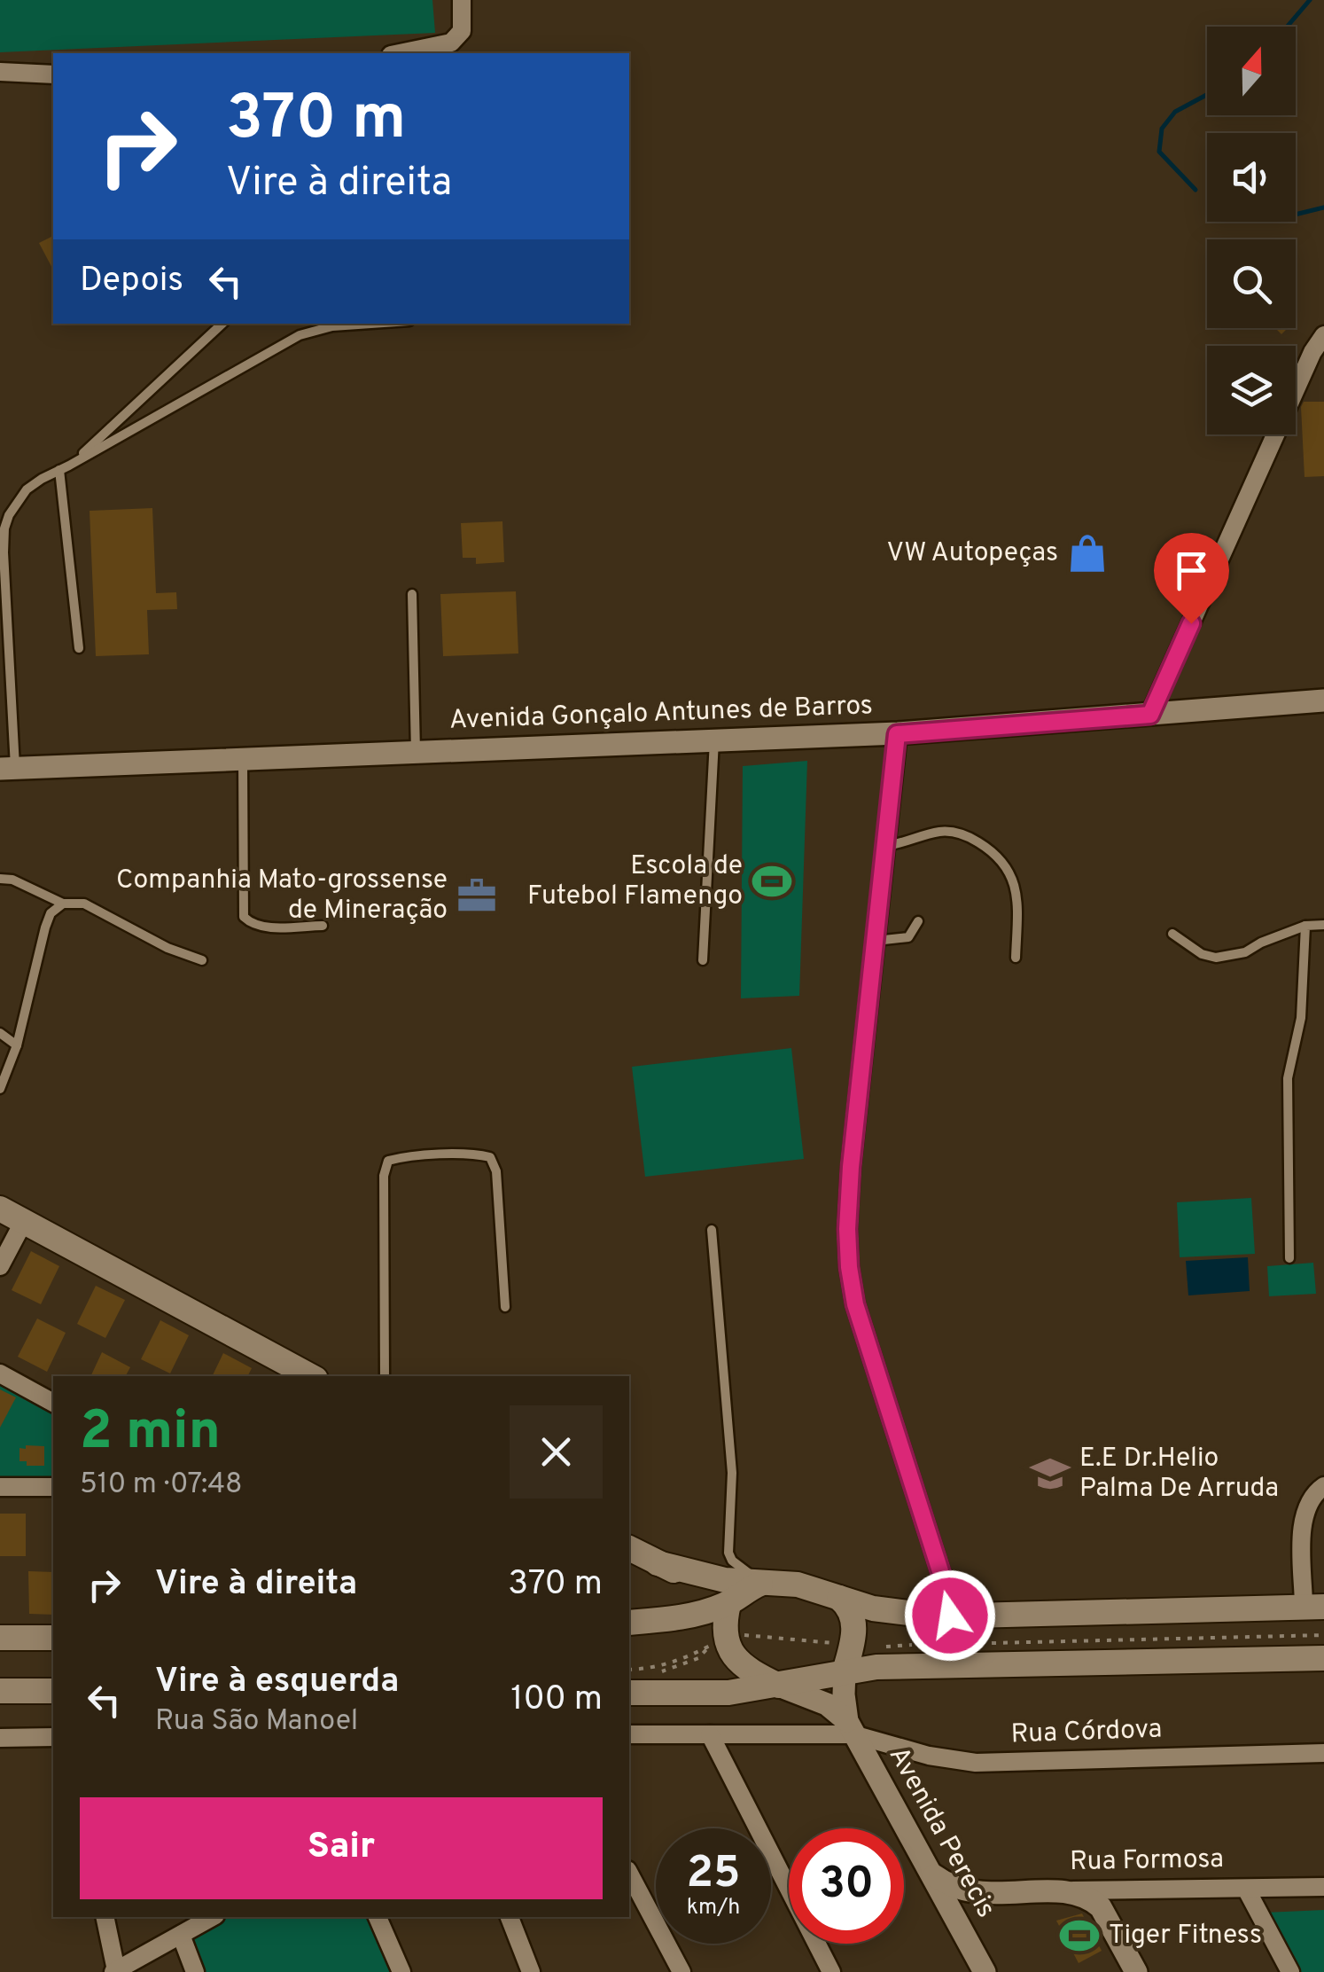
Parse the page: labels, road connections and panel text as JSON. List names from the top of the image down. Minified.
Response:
{"streets":{"street":["Avenida Gonçalo Antunes de Barros","Rua Córdova","Avenida Perecis","Rua Formosa"]},"crossings":[["Rua Córdova","Avenida Perecis"],["Avenida Perecis","Rua Formosa"]],"places":{"shop":["VW Autopeças"],"sports":["Escola de Futebol Flamengo","Tiger Fitness"],"office":["Companhia Mato-grossense de Mineração"],"school or university":["E.E Dr.Helio Palma De Arruda"]},"north":"top","page":{"turn":["370 m","Vire à direita"],"then":"Depois","heading":["2 min","510 m · 07:48"],"list":[{"name":"Vire à direita","value":"370 m"},{"name":"Vire à esquerda","note":"Rua São Manoel","value":"100 m"}],"buttons":"Sair","speed":"25 km/h","limit":"30"}}
